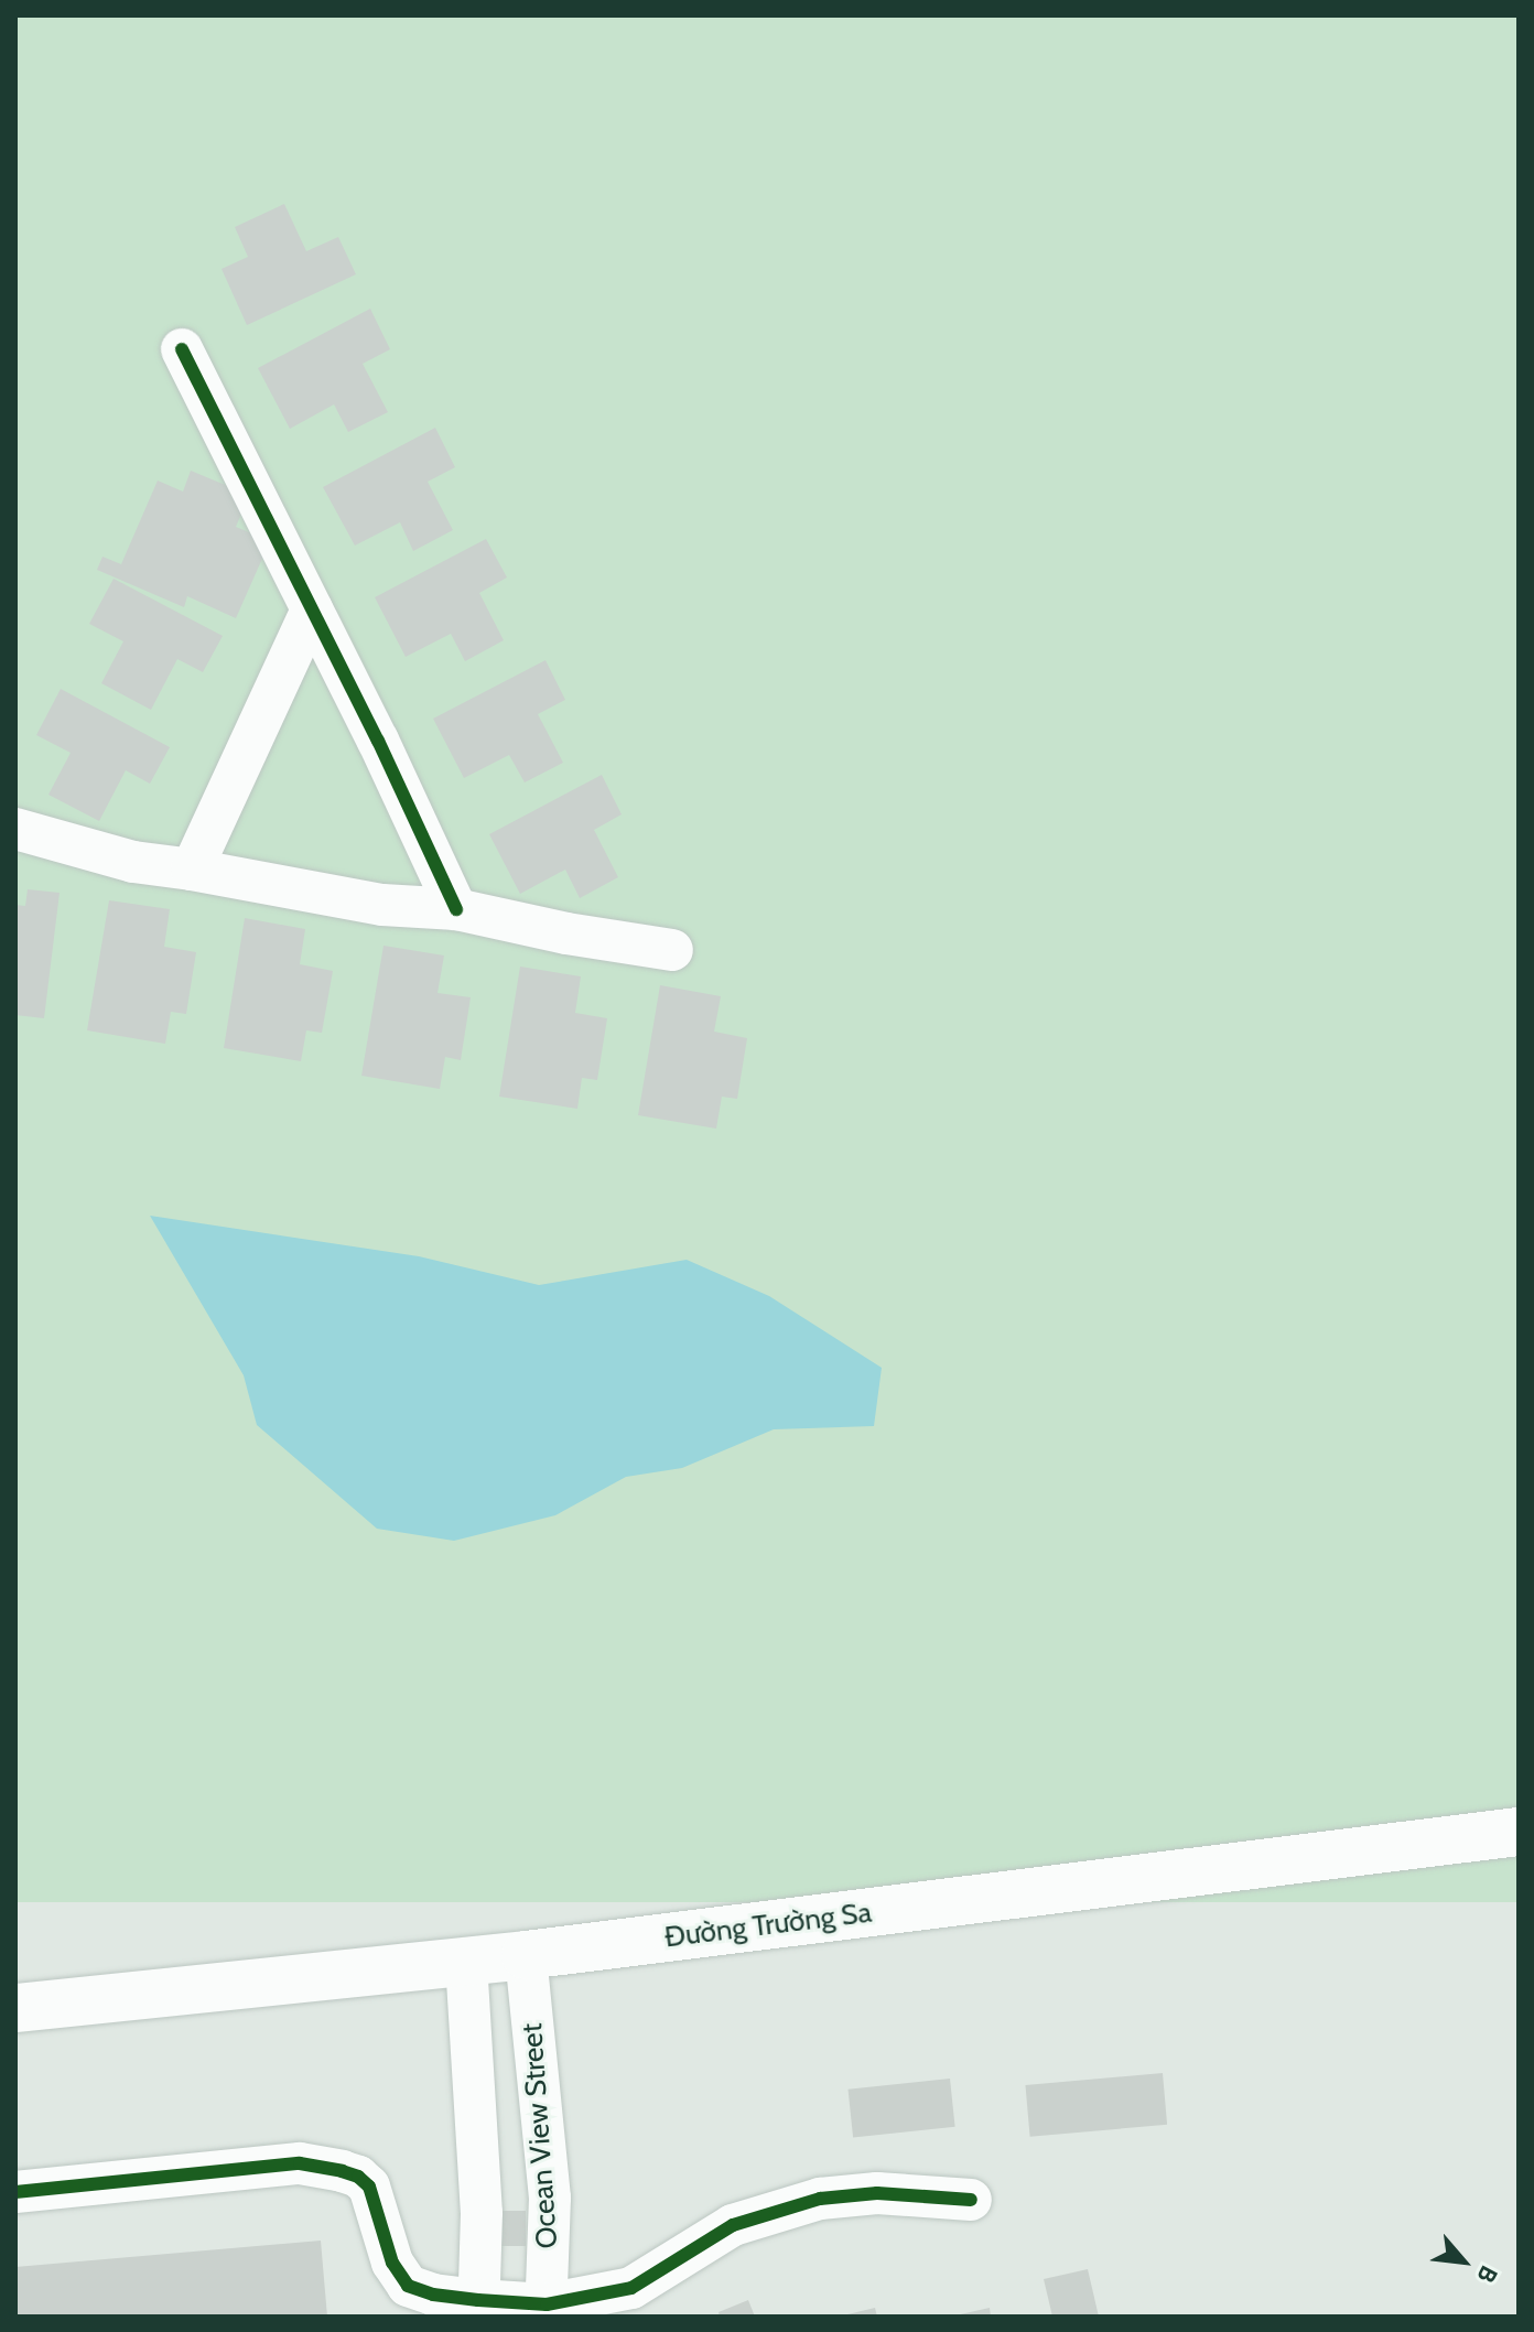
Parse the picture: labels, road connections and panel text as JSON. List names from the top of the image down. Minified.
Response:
{"streets":{"main road":["Đường Trường Sa"],"street":["Ocean View Street"]},"crossings":[["Đường Trường Sa","Ocean View Street"]],"north":"bottom right"}
